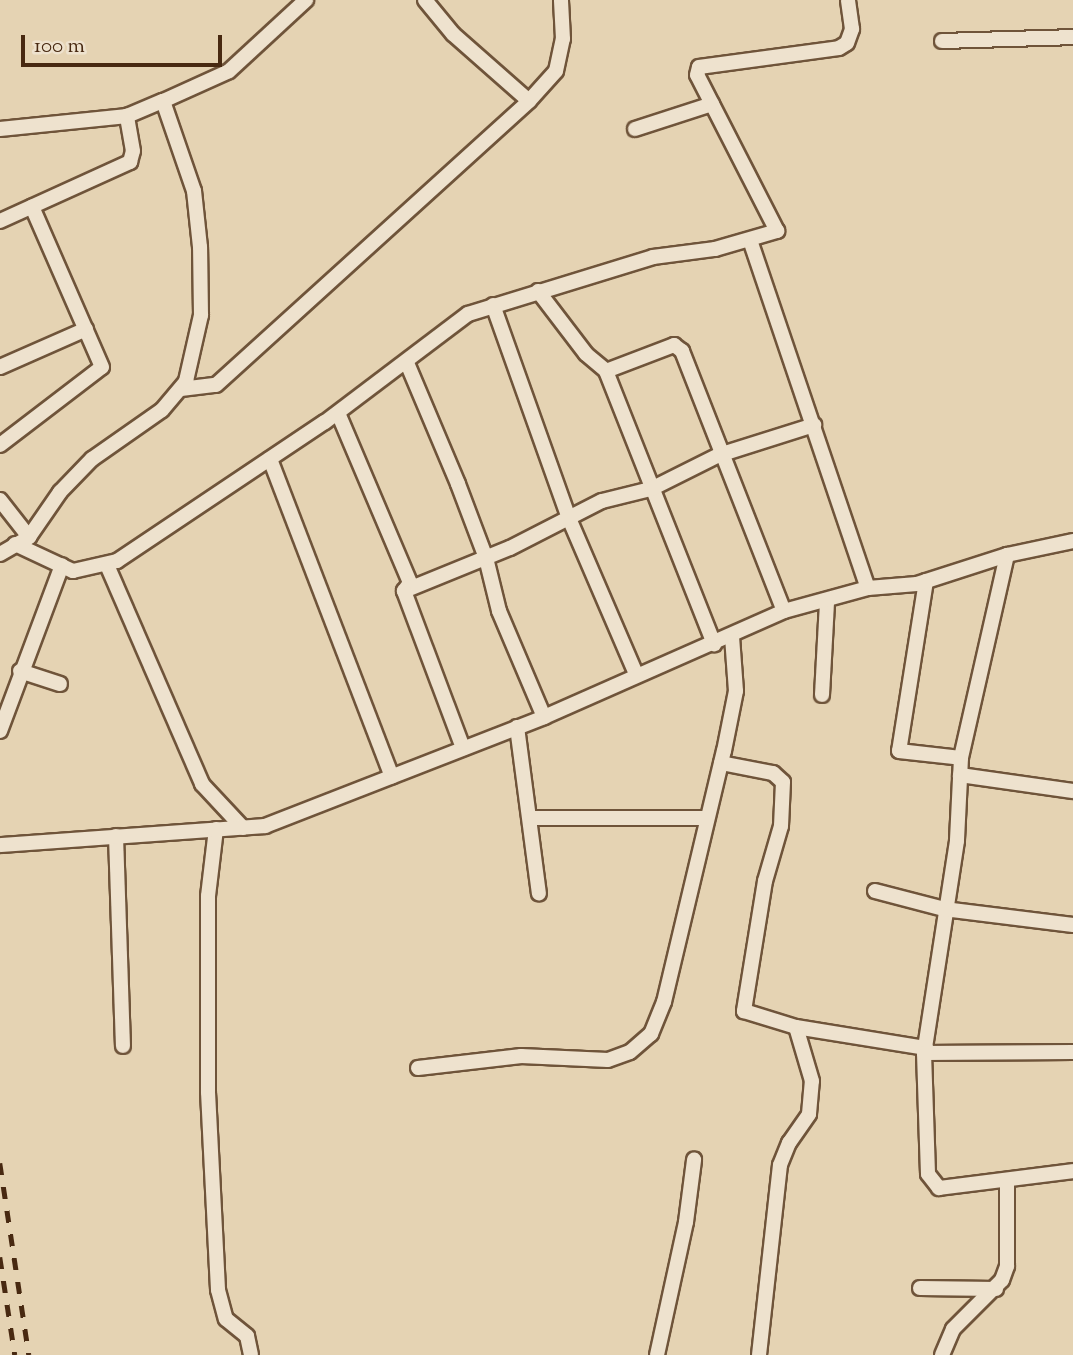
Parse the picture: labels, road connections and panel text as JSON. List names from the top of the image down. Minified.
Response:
{"scale_bar":"100 m"}
